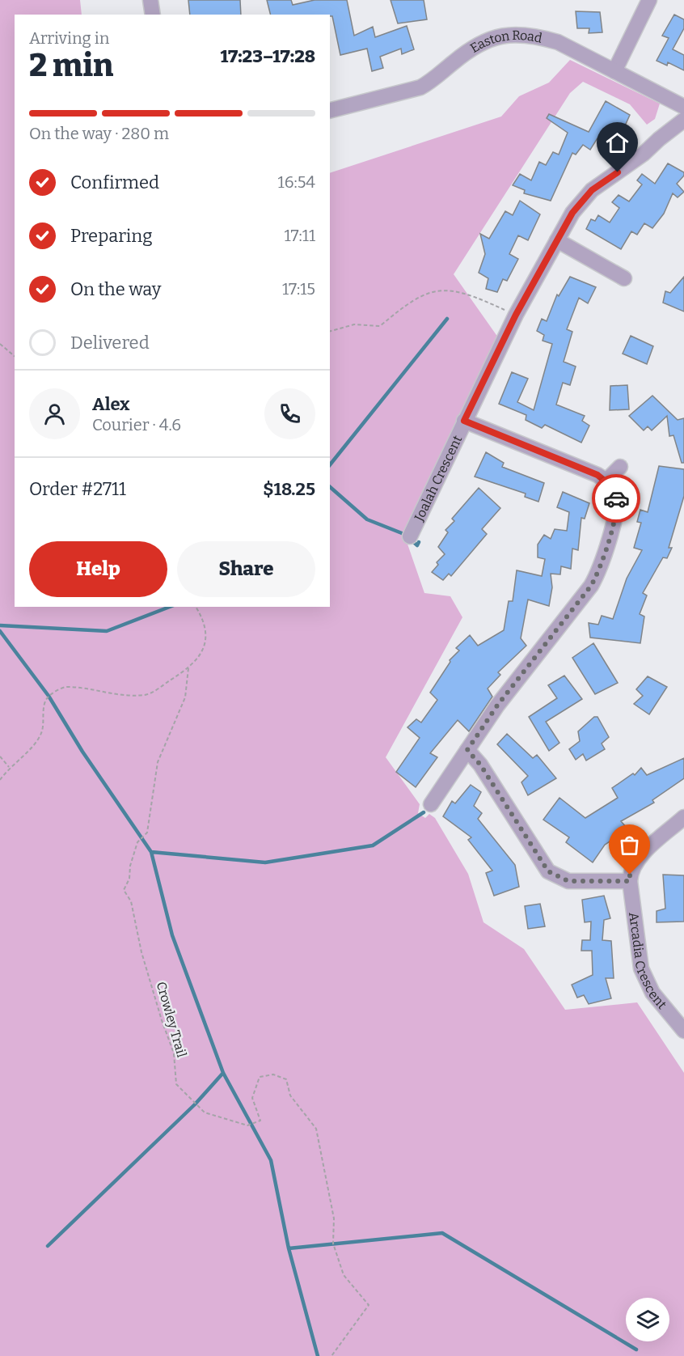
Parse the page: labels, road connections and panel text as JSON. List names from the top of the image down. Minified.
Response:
{"streets":{"street":["Easton Road","Joalah Crescent","Arcadia Crescent"],"path":["Crowley Trail"]},"page":{"heading":["2 min","Arriving in","17:23–17:28"],"panel":["Alex","Courier · 4.6","Order #2711","$18.25"],"bar":"On the way · 280 m","list":[["Confirmed","16:54"],["Preparing","17:11"],["On the way","17:15"],"Delivered"],"buttons":["Help","Share"]}}
